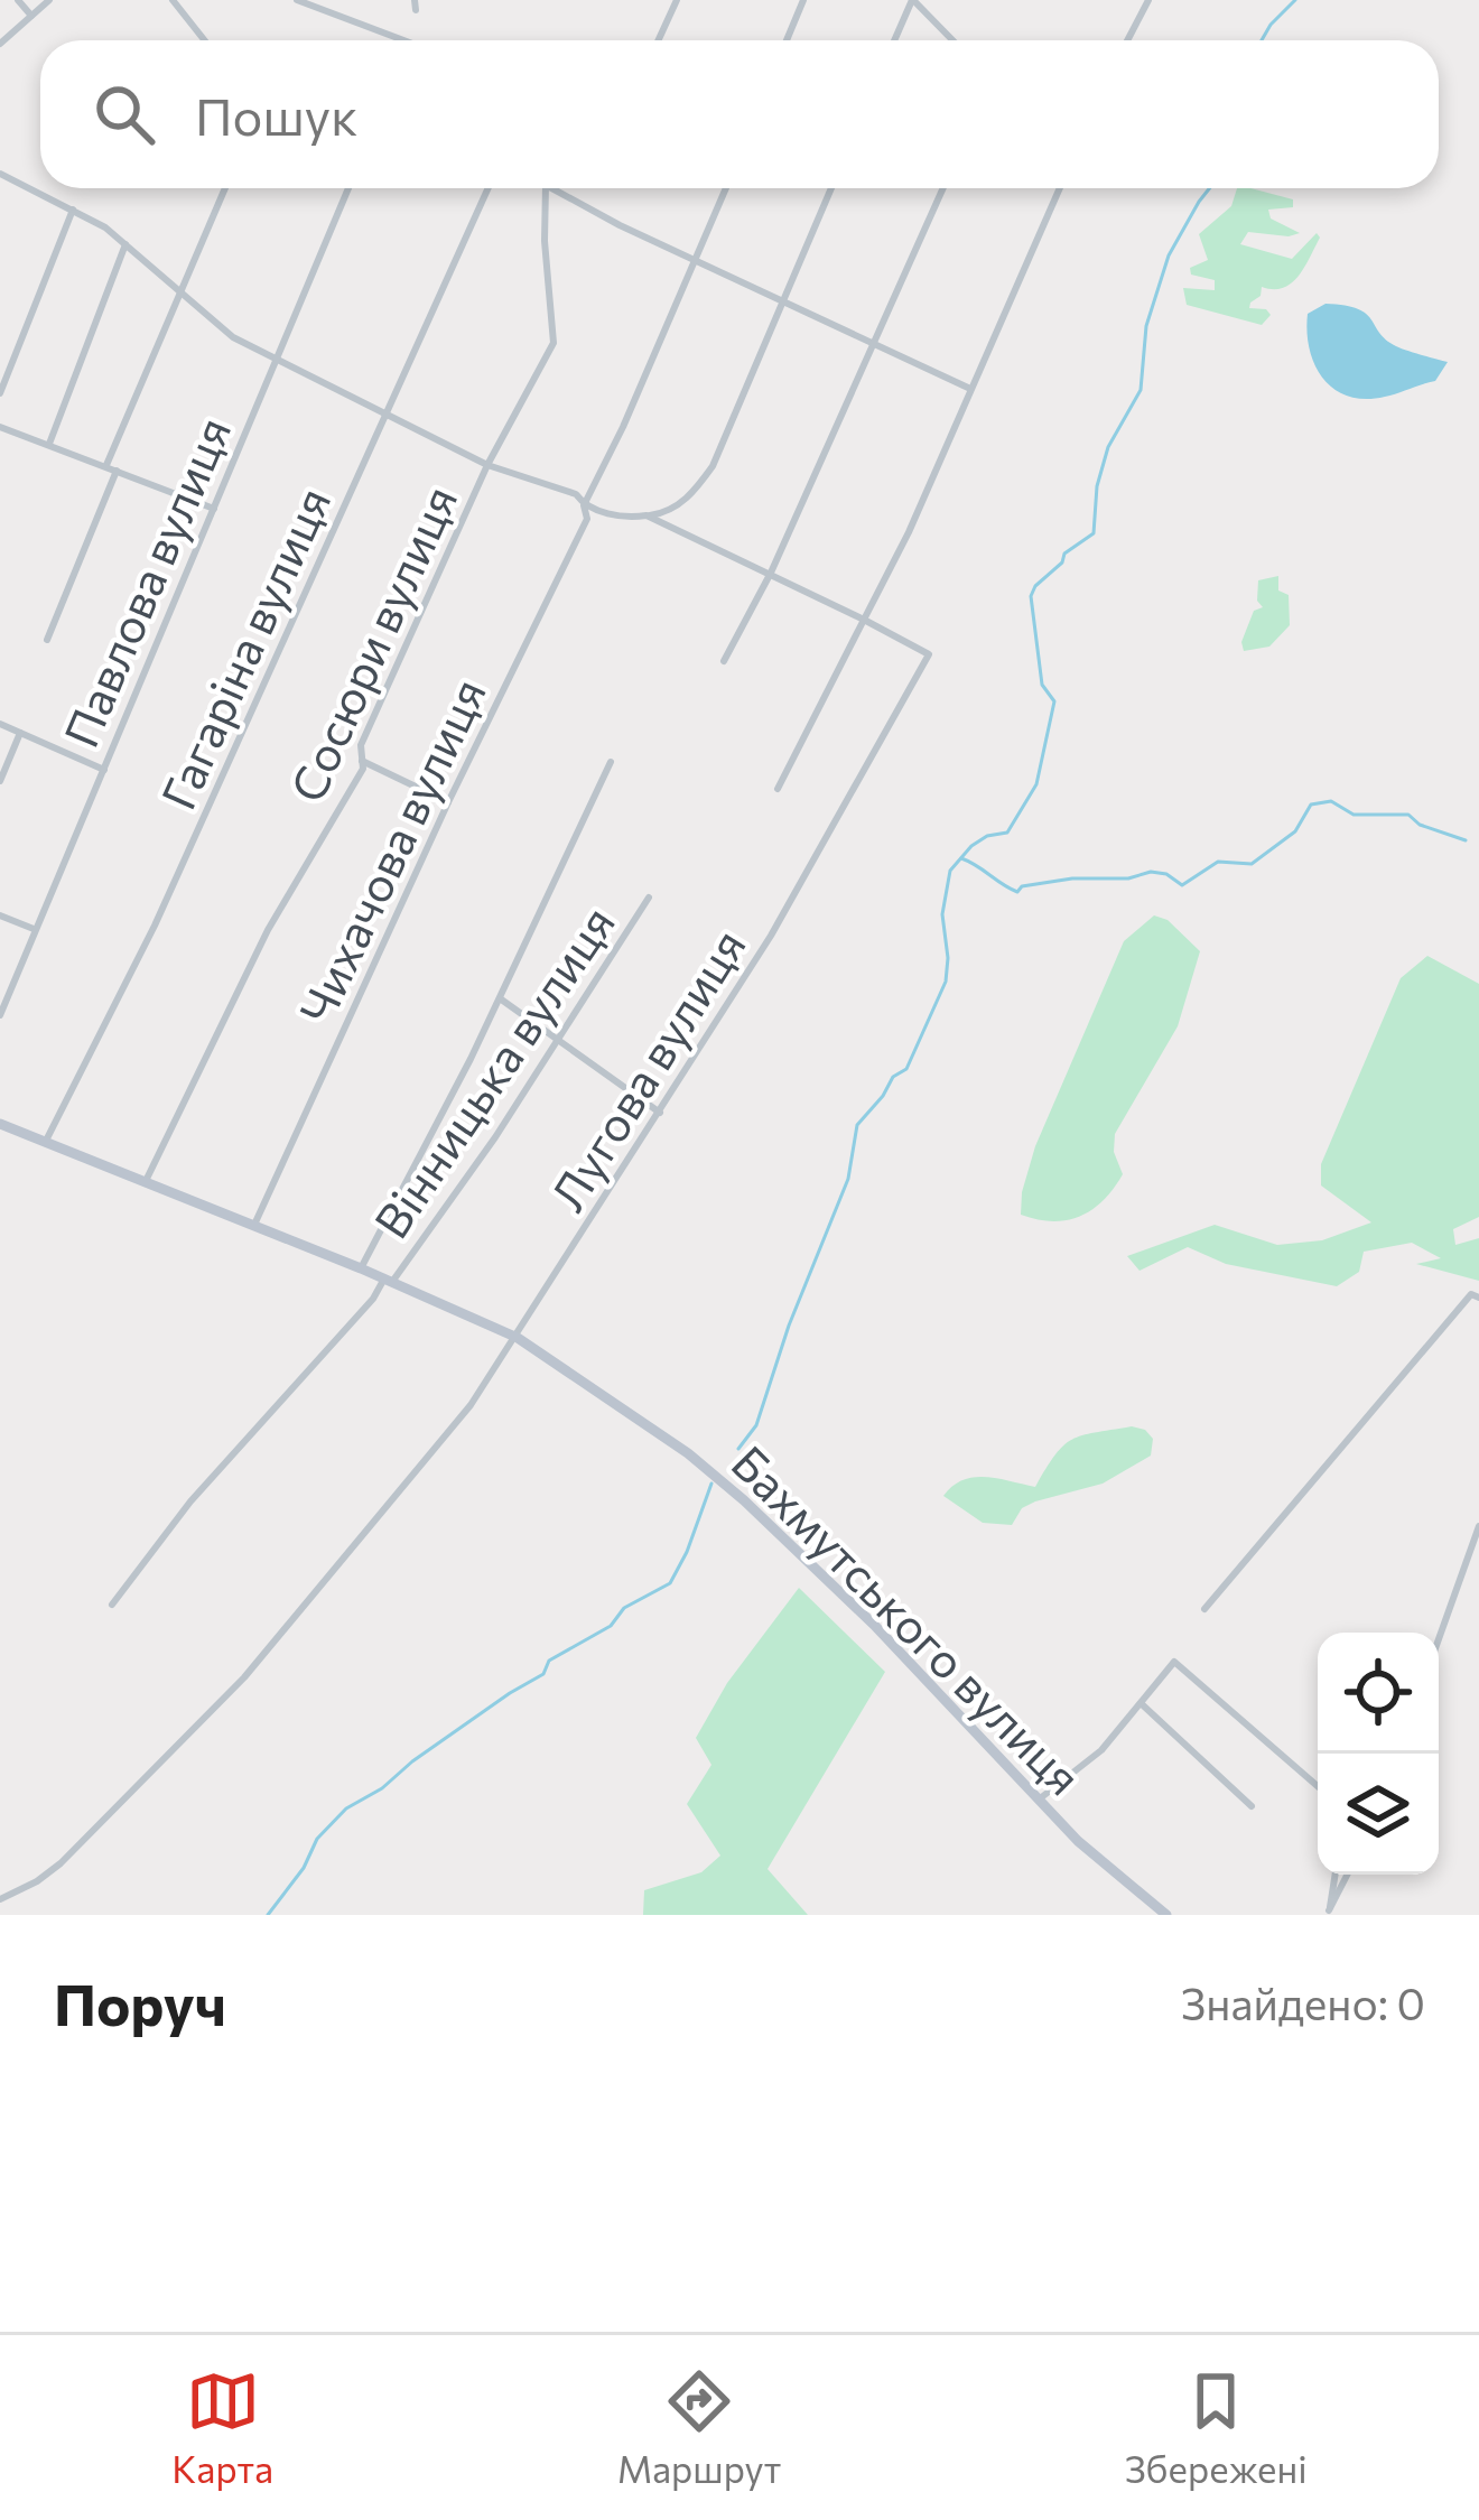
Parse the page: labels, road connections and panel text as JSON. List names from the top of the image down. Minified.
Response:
{"streets":{"main road":["Бахмутського вулиця"],"street":["Павлова вулиця","Сосюри вулиця","Гагаріна вулиця","Чихачова вулиця","Лугова вулиця","Вінницька вулиця"]},"crossings":[["Сосюри вулиця","Бахмутського вулиця"],["Гагаріна вулиця","Бахмутського вулиця"],["Чихачова вулиця","Бахмутського вулиця"],["Лугова вулиця","Бахмутського вулиця"],["Вінницька вулиця","Бахмутського вулиця"]],"page":{"search":"Пошук","heading":["Поруч","Знайдено: 0"],"nav":["Карта","Маршрут","Збережені"]}}
